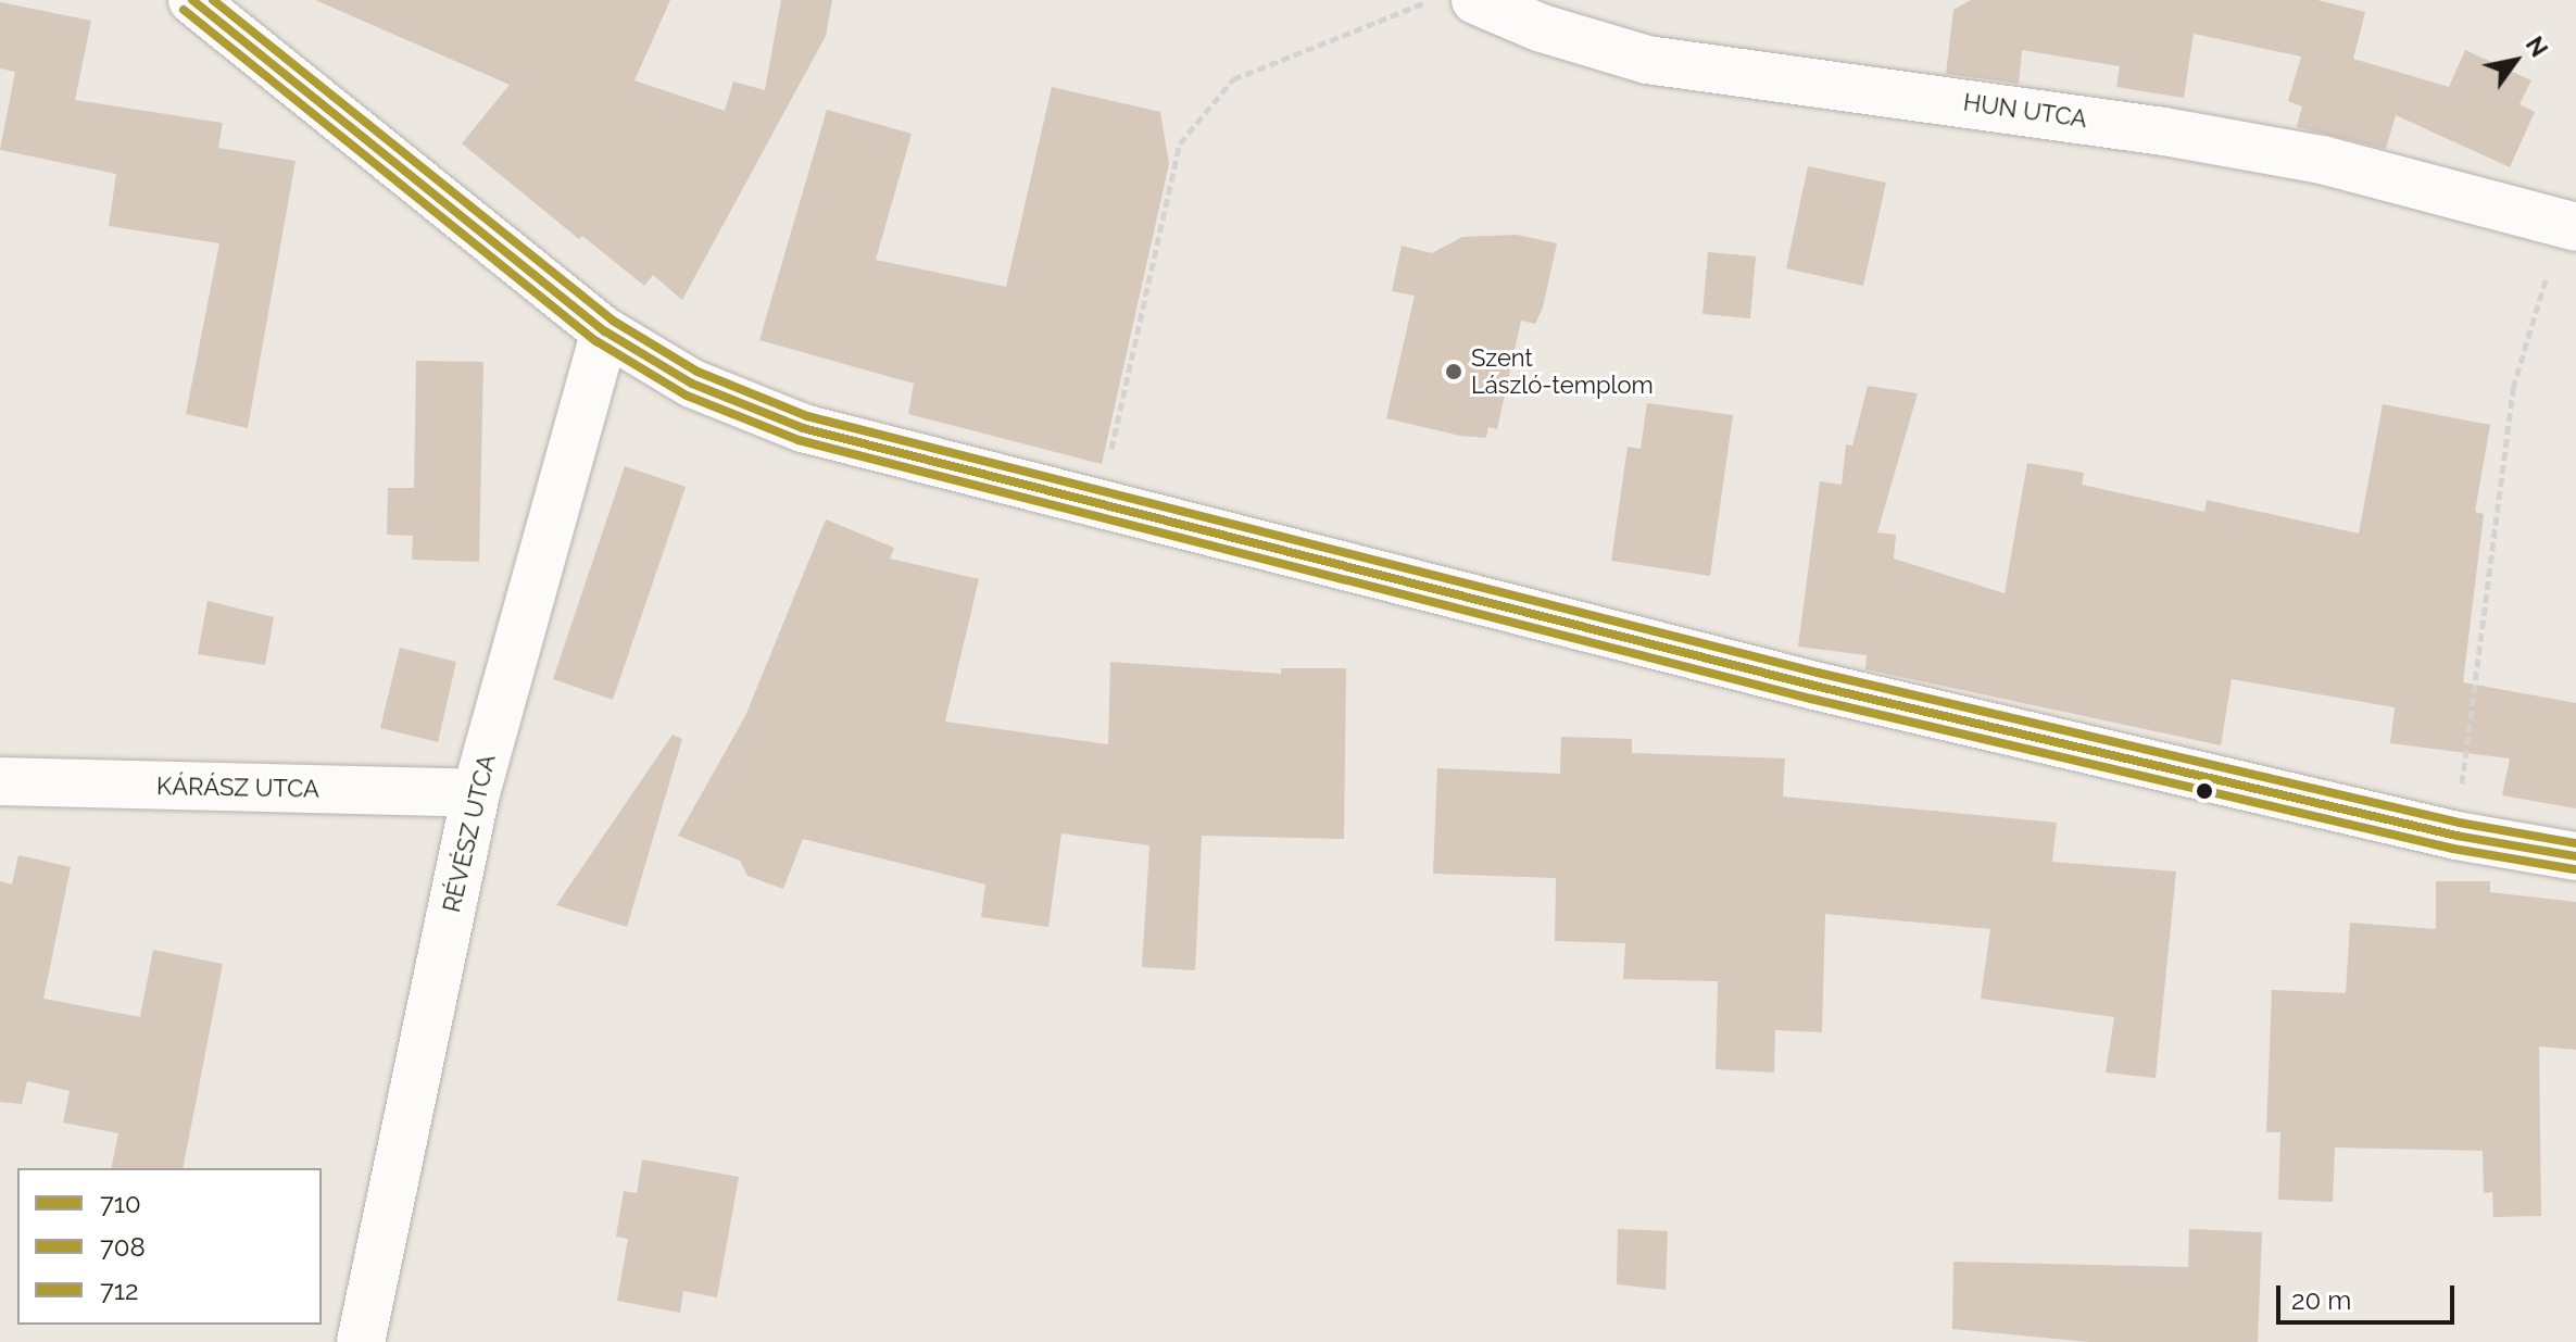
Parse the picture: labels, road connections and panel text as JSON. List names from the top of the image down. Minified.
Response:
{"streets":{"street":["HUN UTCA","KÁRÁSZ UTCA","RÉVÉSZ UTCA"]},"crossings":[["KÁRÁSZ UTCA","RÉVÉSZ UTCA"]],"places":["Szent László-templom"],"lines":["transit line 710","transit line 712","transit line 708"],"legend":["710","708","712"],"scale_bar":"20 m","north":"top right"}
